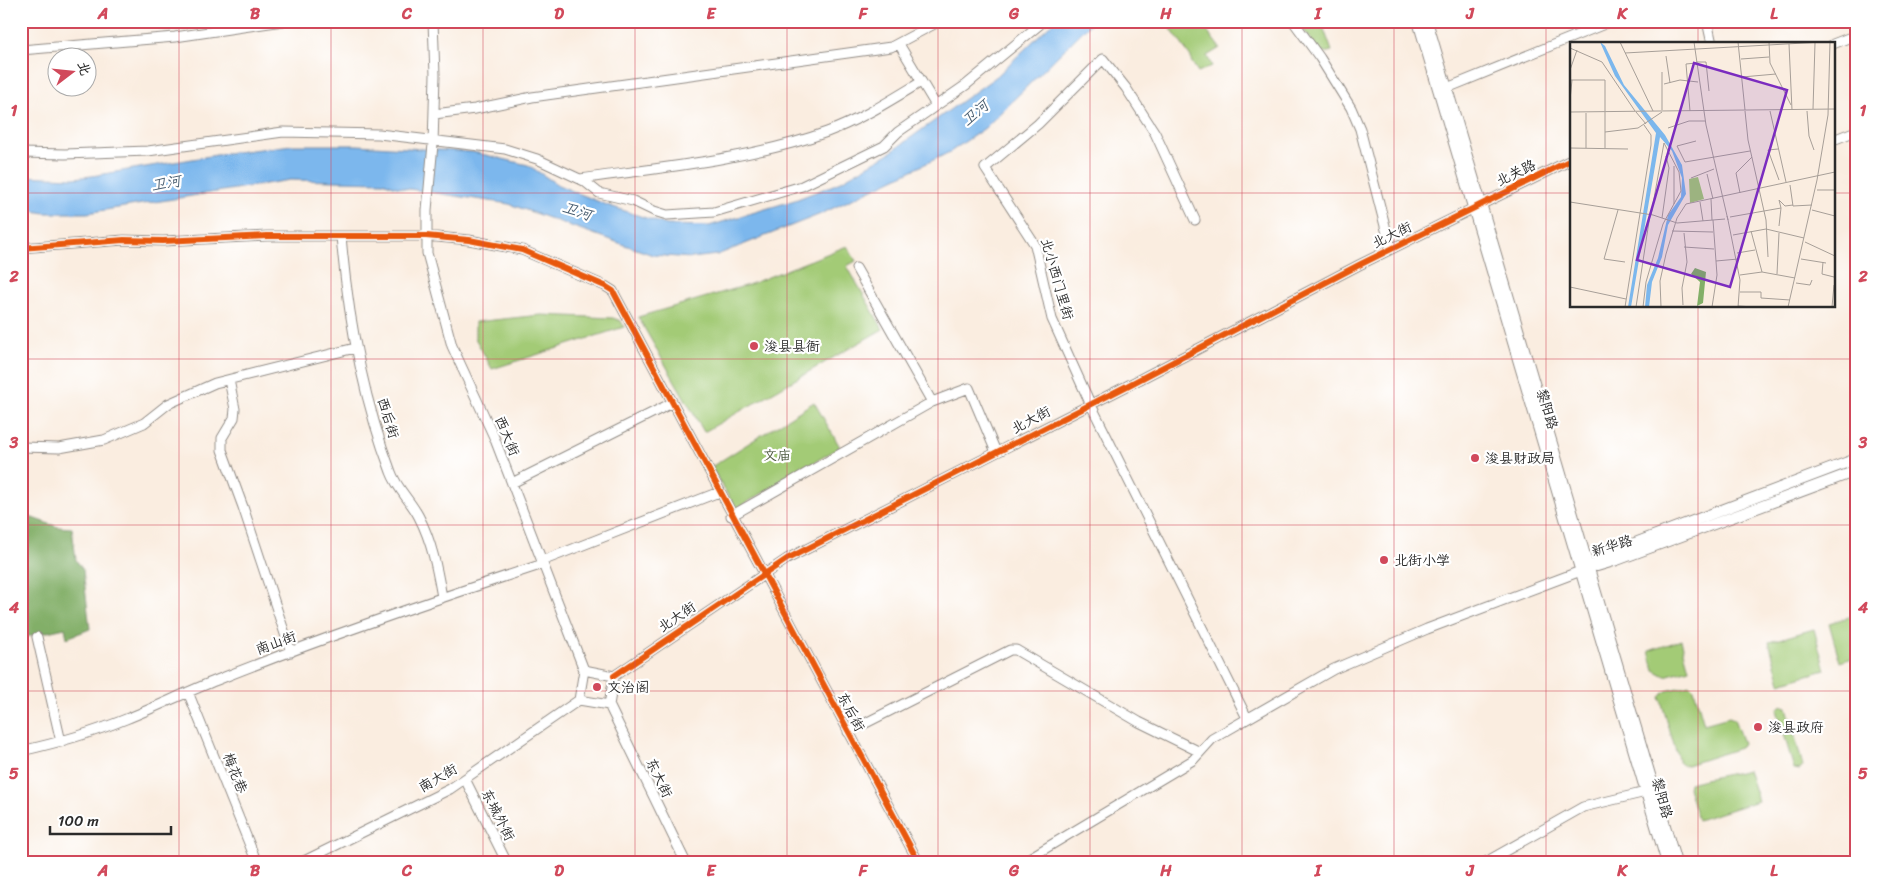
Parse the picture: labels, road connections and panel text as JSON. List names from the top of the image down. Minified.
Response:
{"streets":{"main road":["黎阳路","新华路"],"street":["北关路","北大街","北小西门里街","西后街","西大街","南山街","东后街","梅花巷","南大街","东大街","东城外街"]},"crossings":[["北关路","北大街"],["北关路","黎阳路"],["北大街","北小西门里街"],["北大街","黎阳路"],["北大街","东后街"],["黎阳路","新华路"],["西后街","南山街"],["西后街","东后街"],["西大街","南山街"],["西大街","东后街"],["南山街","东后街"],["南山街","梅花巷"],["南大街","东城外街"]],"water":["卫河"],"parks":["文庙"],"places":["浚县县衙","浚县财政局","北街小学","文治阁","浚县政府"],"scale_bar":"100 m","north":"right","grid":{"columns":["A","B","C","D","E","F","G","H","I","J","K","L"],"rows":["1","2","3","4","5"]}}
